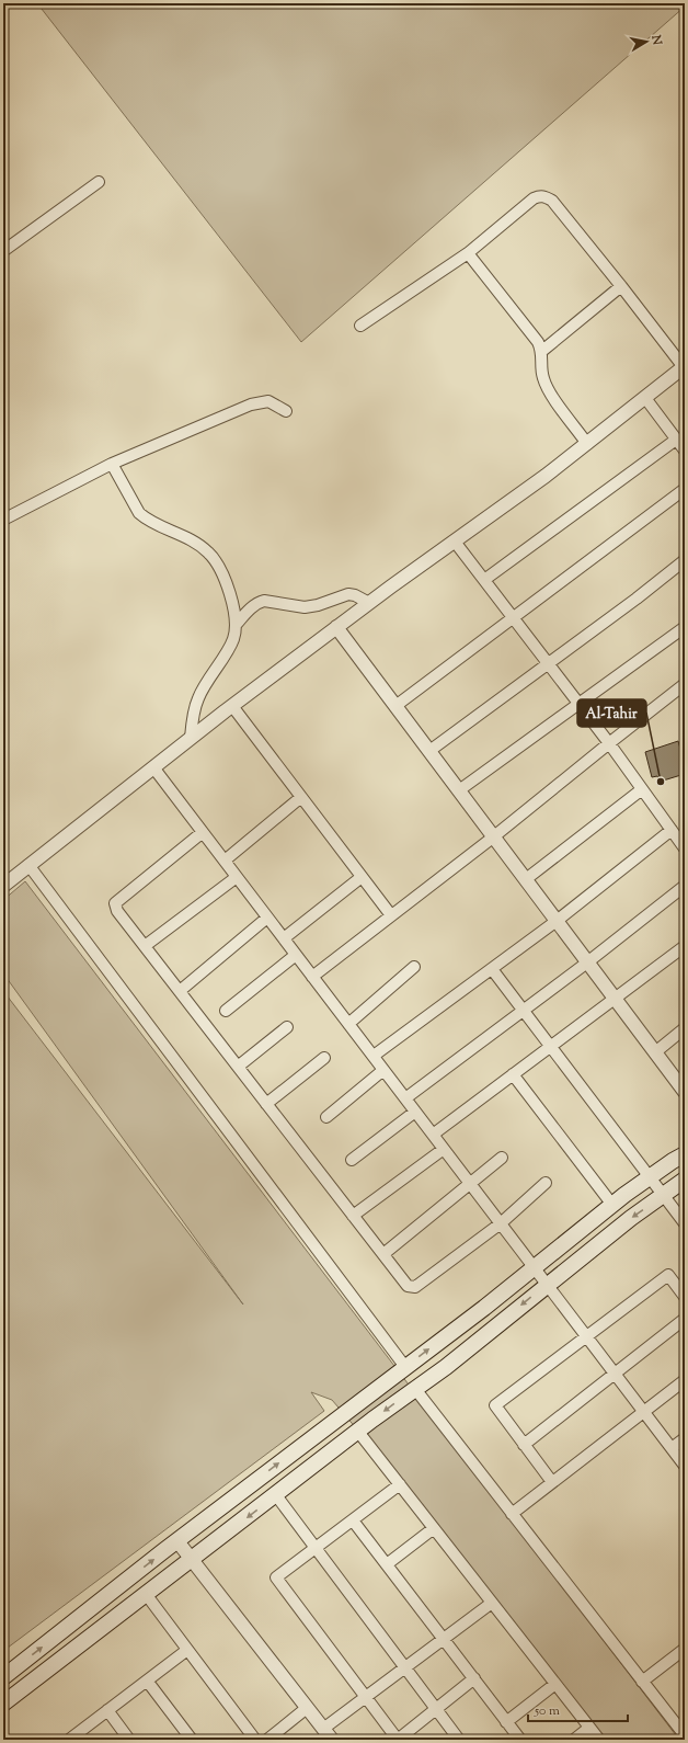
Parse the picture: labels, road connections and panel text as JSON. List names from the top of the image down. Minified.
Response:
{"places":["Al-Tahir"],"scale_bar":"50 m","north":"right"}
